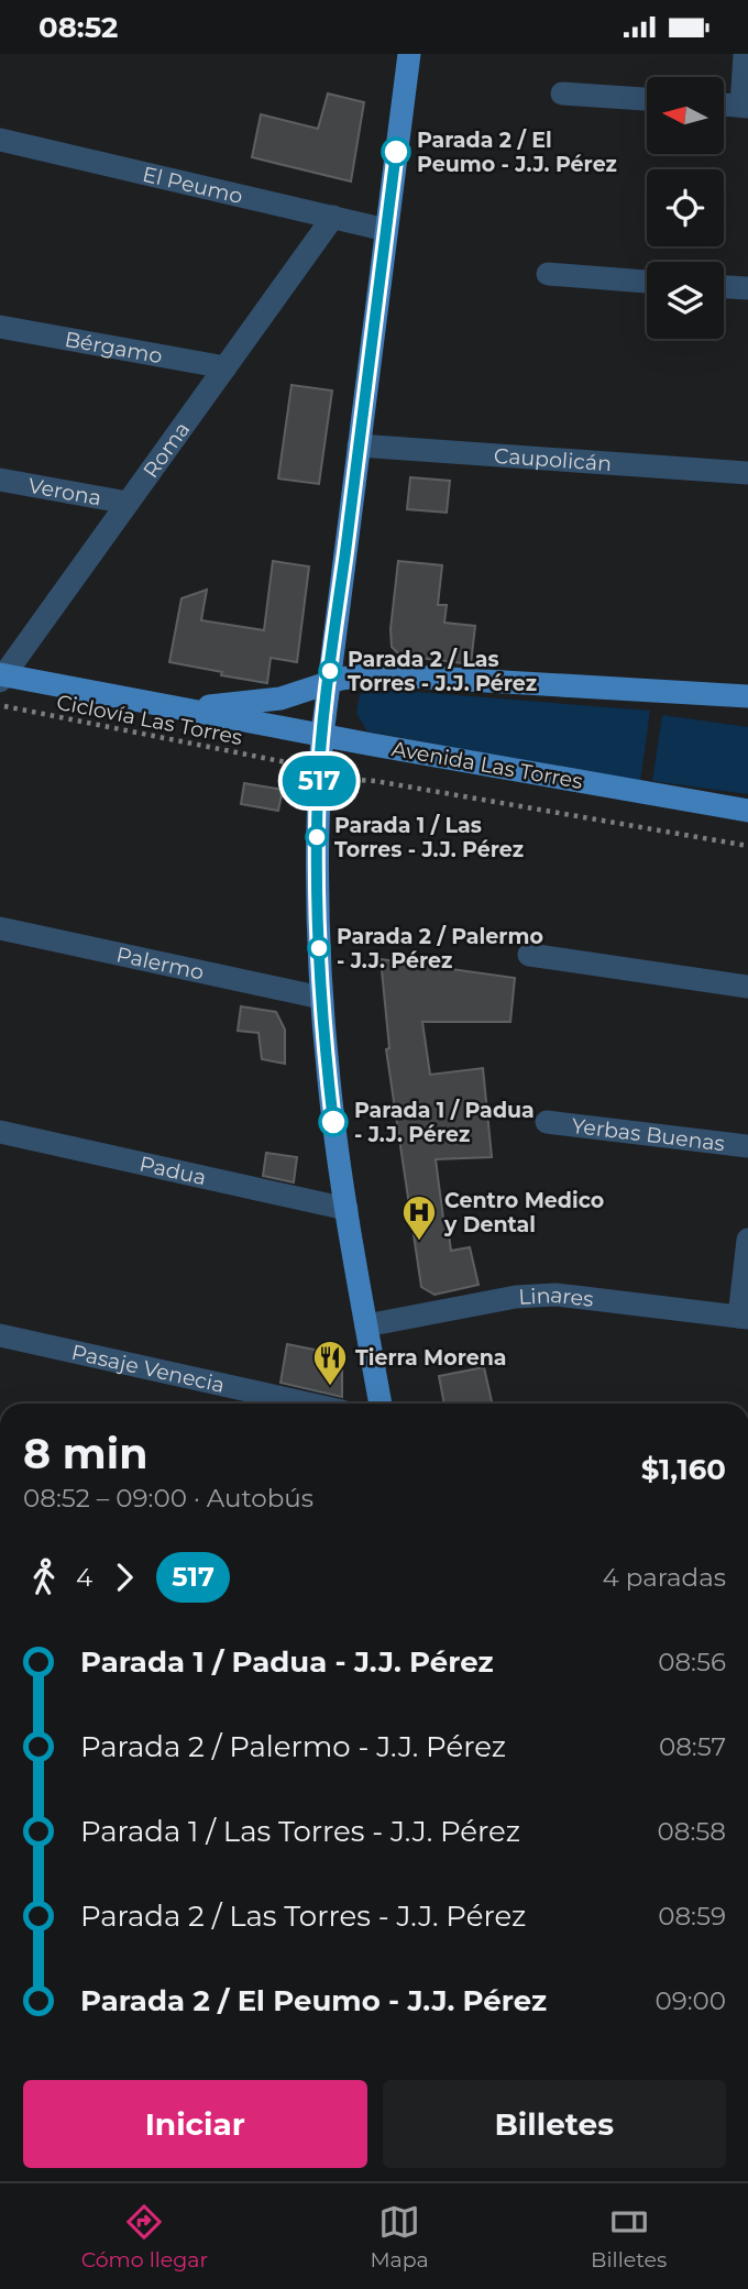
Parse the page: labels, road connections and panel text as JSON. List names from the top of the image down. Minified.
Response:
{"streets":{"main road":["Avenida Las Torres"],"street":["El Peumo","Bérgamo","Roma","Caupolicán","Verona","Palermo","Yerbas Buenas","Padua","Linares","Pasaje Venecia"],"path":["Ciclovía Las Torres"]},"crossings":[["El Peumo","Roma"],["Bérgamo","Roma"],["Roma","Verona"],["Roma","Avenida Las Torres"]],"places":{"other":["Parada 2 / El Peumo - J.J. Pérez","Parada 2 / Las Torres - J.J. Pérez","Parada 1 / Las Torres - J.J. Pérez","Parada 2 / Palermo - J.J. Pérez","Parada 1 / Padua - J.J. Pérez"],"hospital":["Centro Medico y Dental"],"restaurant":["Tierra Morena"]},"lines":["bus line 517"],"north":"left","page":{"status":"08:52","on_map":"517","heading":["8 min","08:52 – 09:00 · Autobús","$1,160"],"legs":["4","517","4 paradas"],"list":[{"name":"Parada 1 / Padua - J.J. Pérez","value":"08:56"},{"name":"Parada 2 / Palermo - J.J. Pérez","value":"08:57"},{"name":"Parada 1 / Las Torres - J.J. Pérez","value":"08:58"},{"name":"Parada 2 / Las Torres - J.J. Pérez","value":"08:59"},{"name":"Parada 2 / El Peumo - J.J. Pérez","value":"09:00"}],"buttons":["Iniciar","Billetes"],"tabs":["Cómo llegar","Mapa","Billetes"]}}
